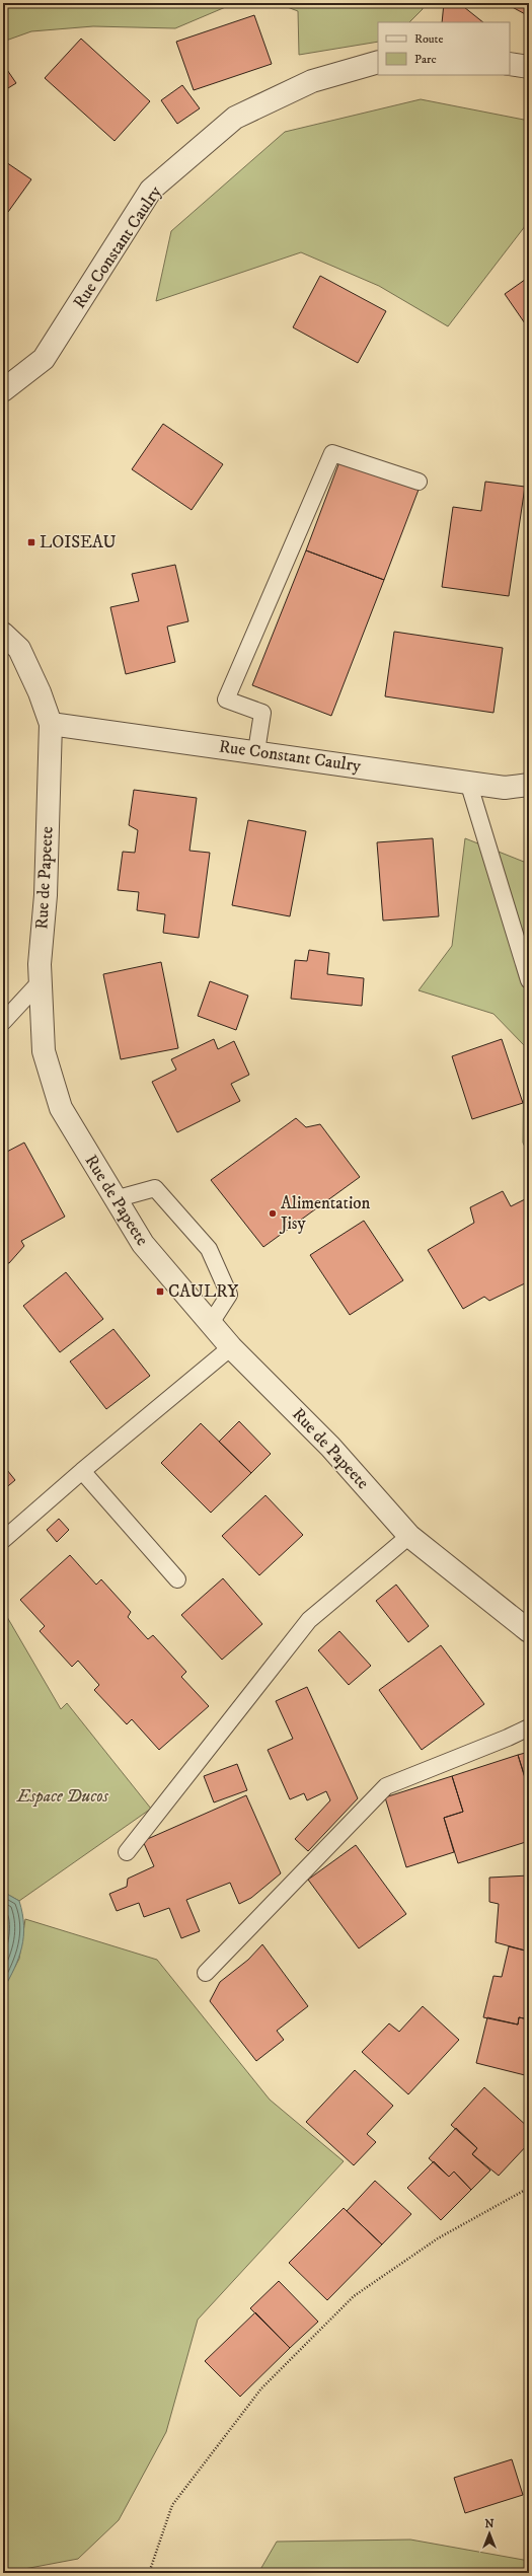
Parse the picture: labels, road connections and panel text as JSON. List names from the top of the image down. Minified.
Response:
{"streets":{"street":["Rue Constant Caulry","Rue de Papeete"]},"crossings":[["Rue Constant Caulry","Rue de Papeete"]],"parks":["Espace Ducos"],"places":{"transit":["LOISEAU","CAULRY"],"other":["Alimentation Jisy"]},"legend":["Route","Parc"],"north":"top"}
